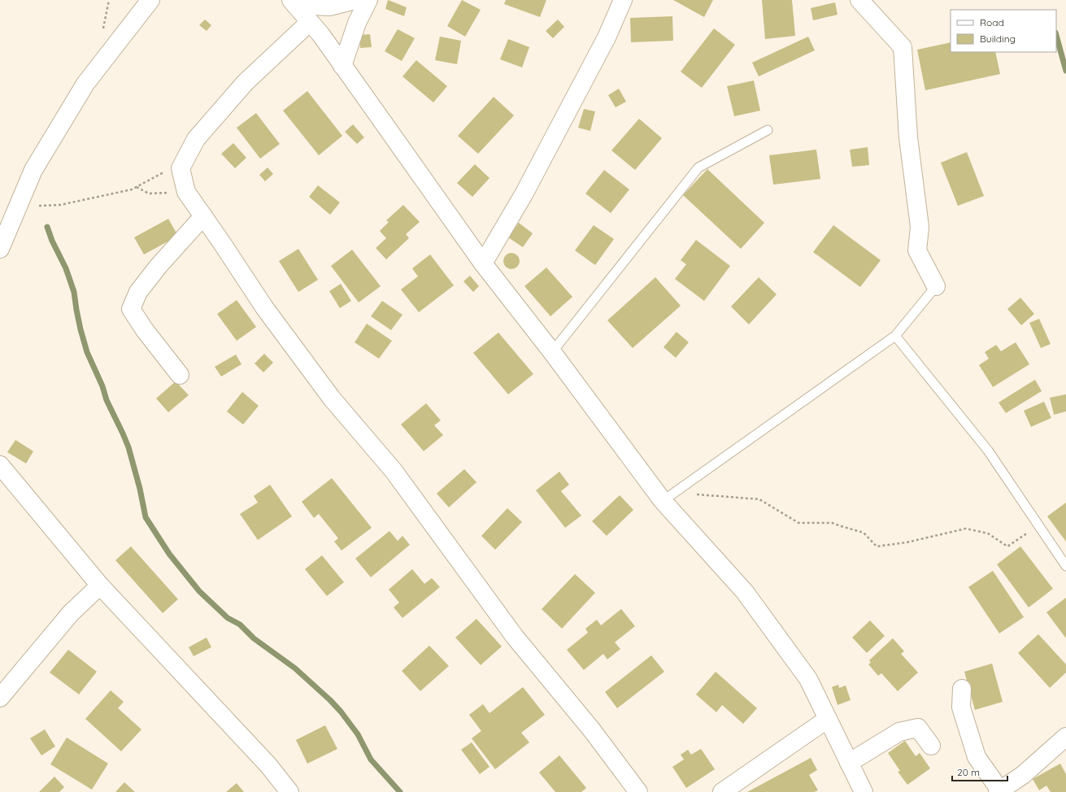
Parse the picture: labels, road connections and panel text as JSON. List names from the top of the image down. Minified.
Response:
{"legend":["Road","Building"],"scale_bar":"20 m"}
